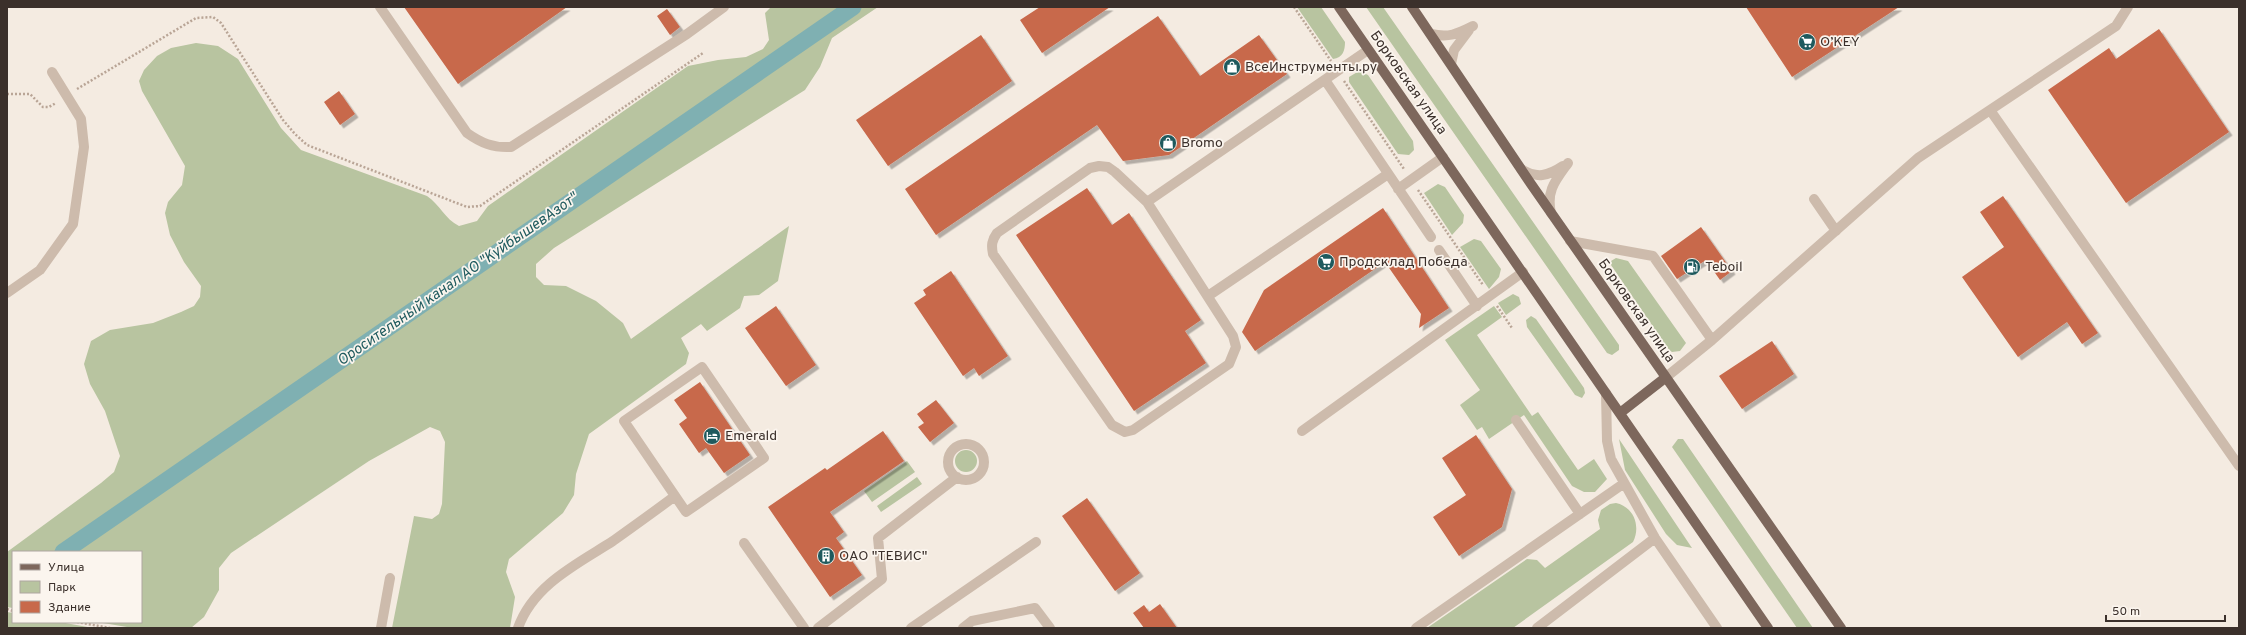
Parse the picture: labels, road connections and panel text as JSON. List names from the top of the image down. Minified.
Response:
{"streets":{"main road":["Борковская улица"]},"water":["Оросительный канал АО \"КуйбышевАзот\""],"places":{"supermarket":["O’KEY","Продсклад Победа"],"shop":["ВсеИнструменты.ру","Bromo"],"fuel station":["Teboil"],"hotel":["Emerald"],"building":["ОАО \"ТЕВИС\""]},"legend":["Улица","Парк","Здание"],"scale_bar":"50 m"}
